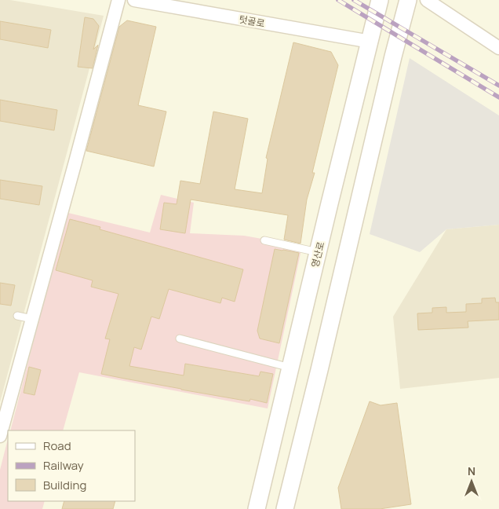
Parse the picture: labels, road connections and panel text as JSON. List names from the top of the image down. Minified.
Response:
{"streets":{"street":["텃골로","영산로"]},"crossings":[["텃골로","영산로"]],"legend":["Road","Railway","Building"],"north":"top"}
